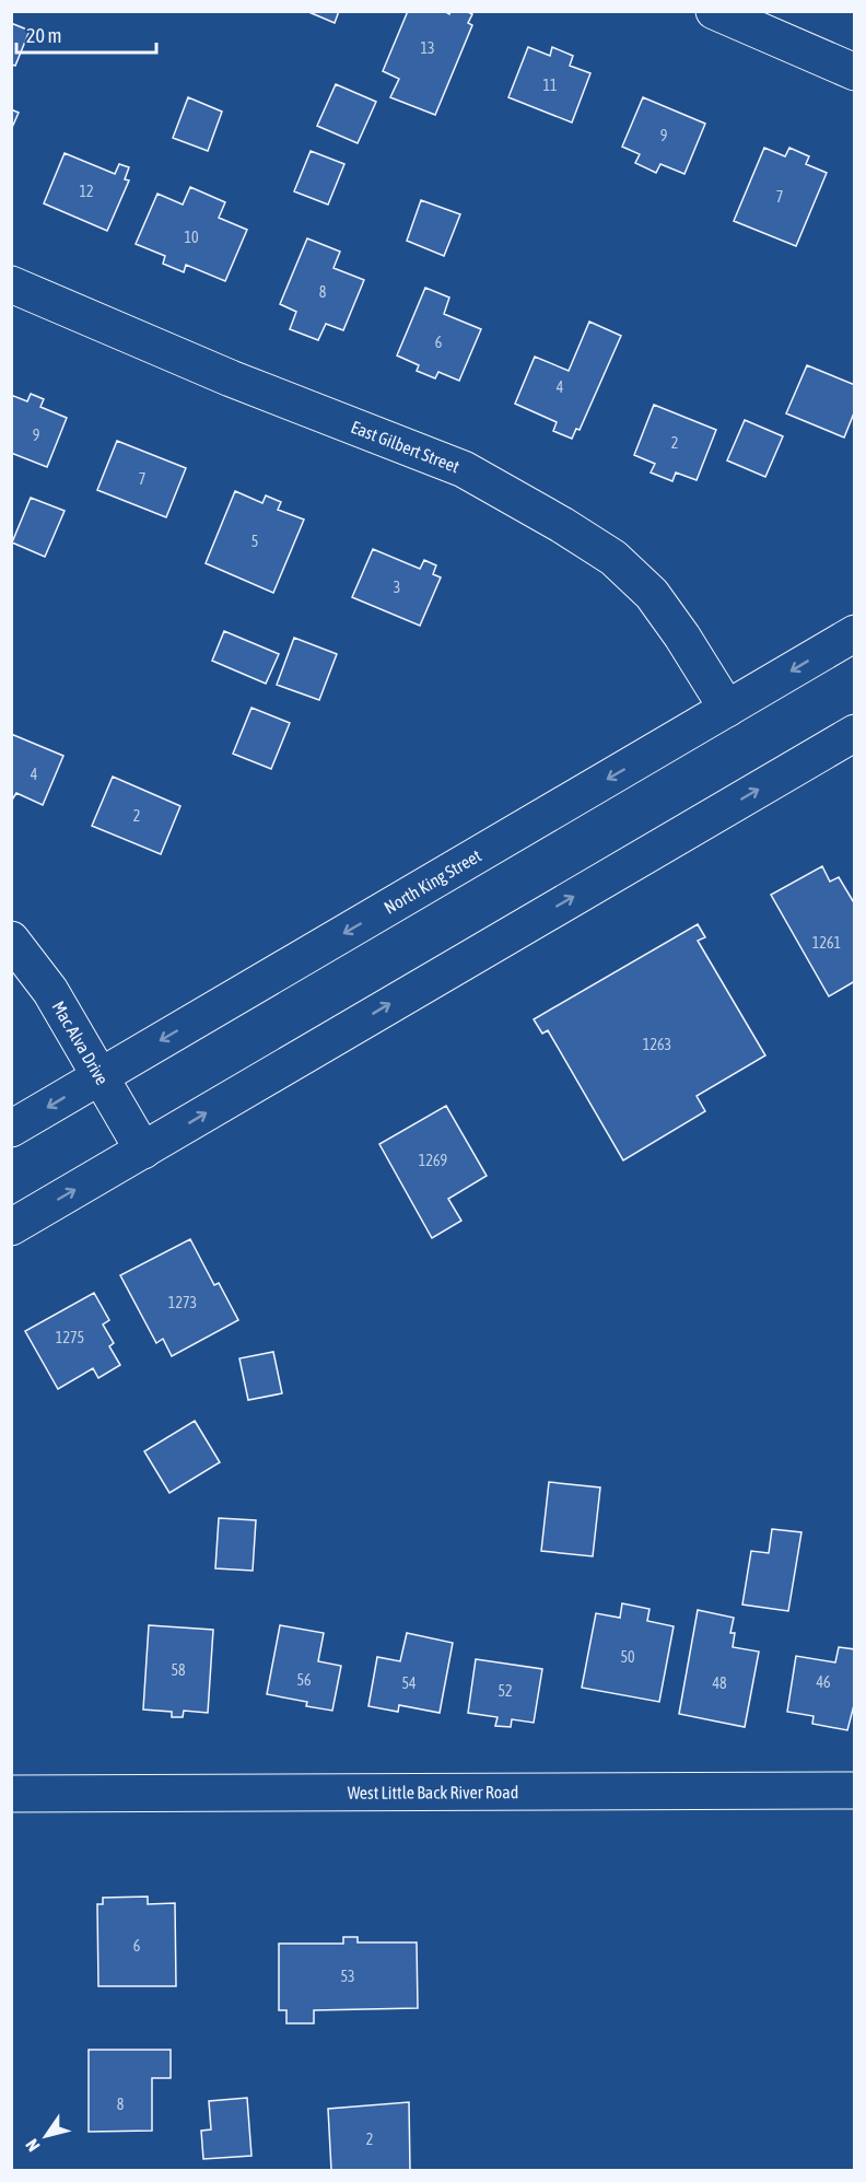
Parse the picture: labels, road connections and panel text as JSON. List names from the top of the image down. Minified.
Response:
{"streets":{"street":["East Gilbert Street","North King Street","Mac Alva Drive","West Little Back River Road"]},"crossings":[["East Gilbert Street","North King Street"],["North King Street","Mac Alva Drive"]],"house_numbers":["13","11","9","12","7","10","8","6","4","9","2","7","5","3","4","2","1261","1263","1269","1273","1275","50","58","56","46","54","48","52","6","53","8","2"],"scale_bar":"20 m","north":"bottom left"}
